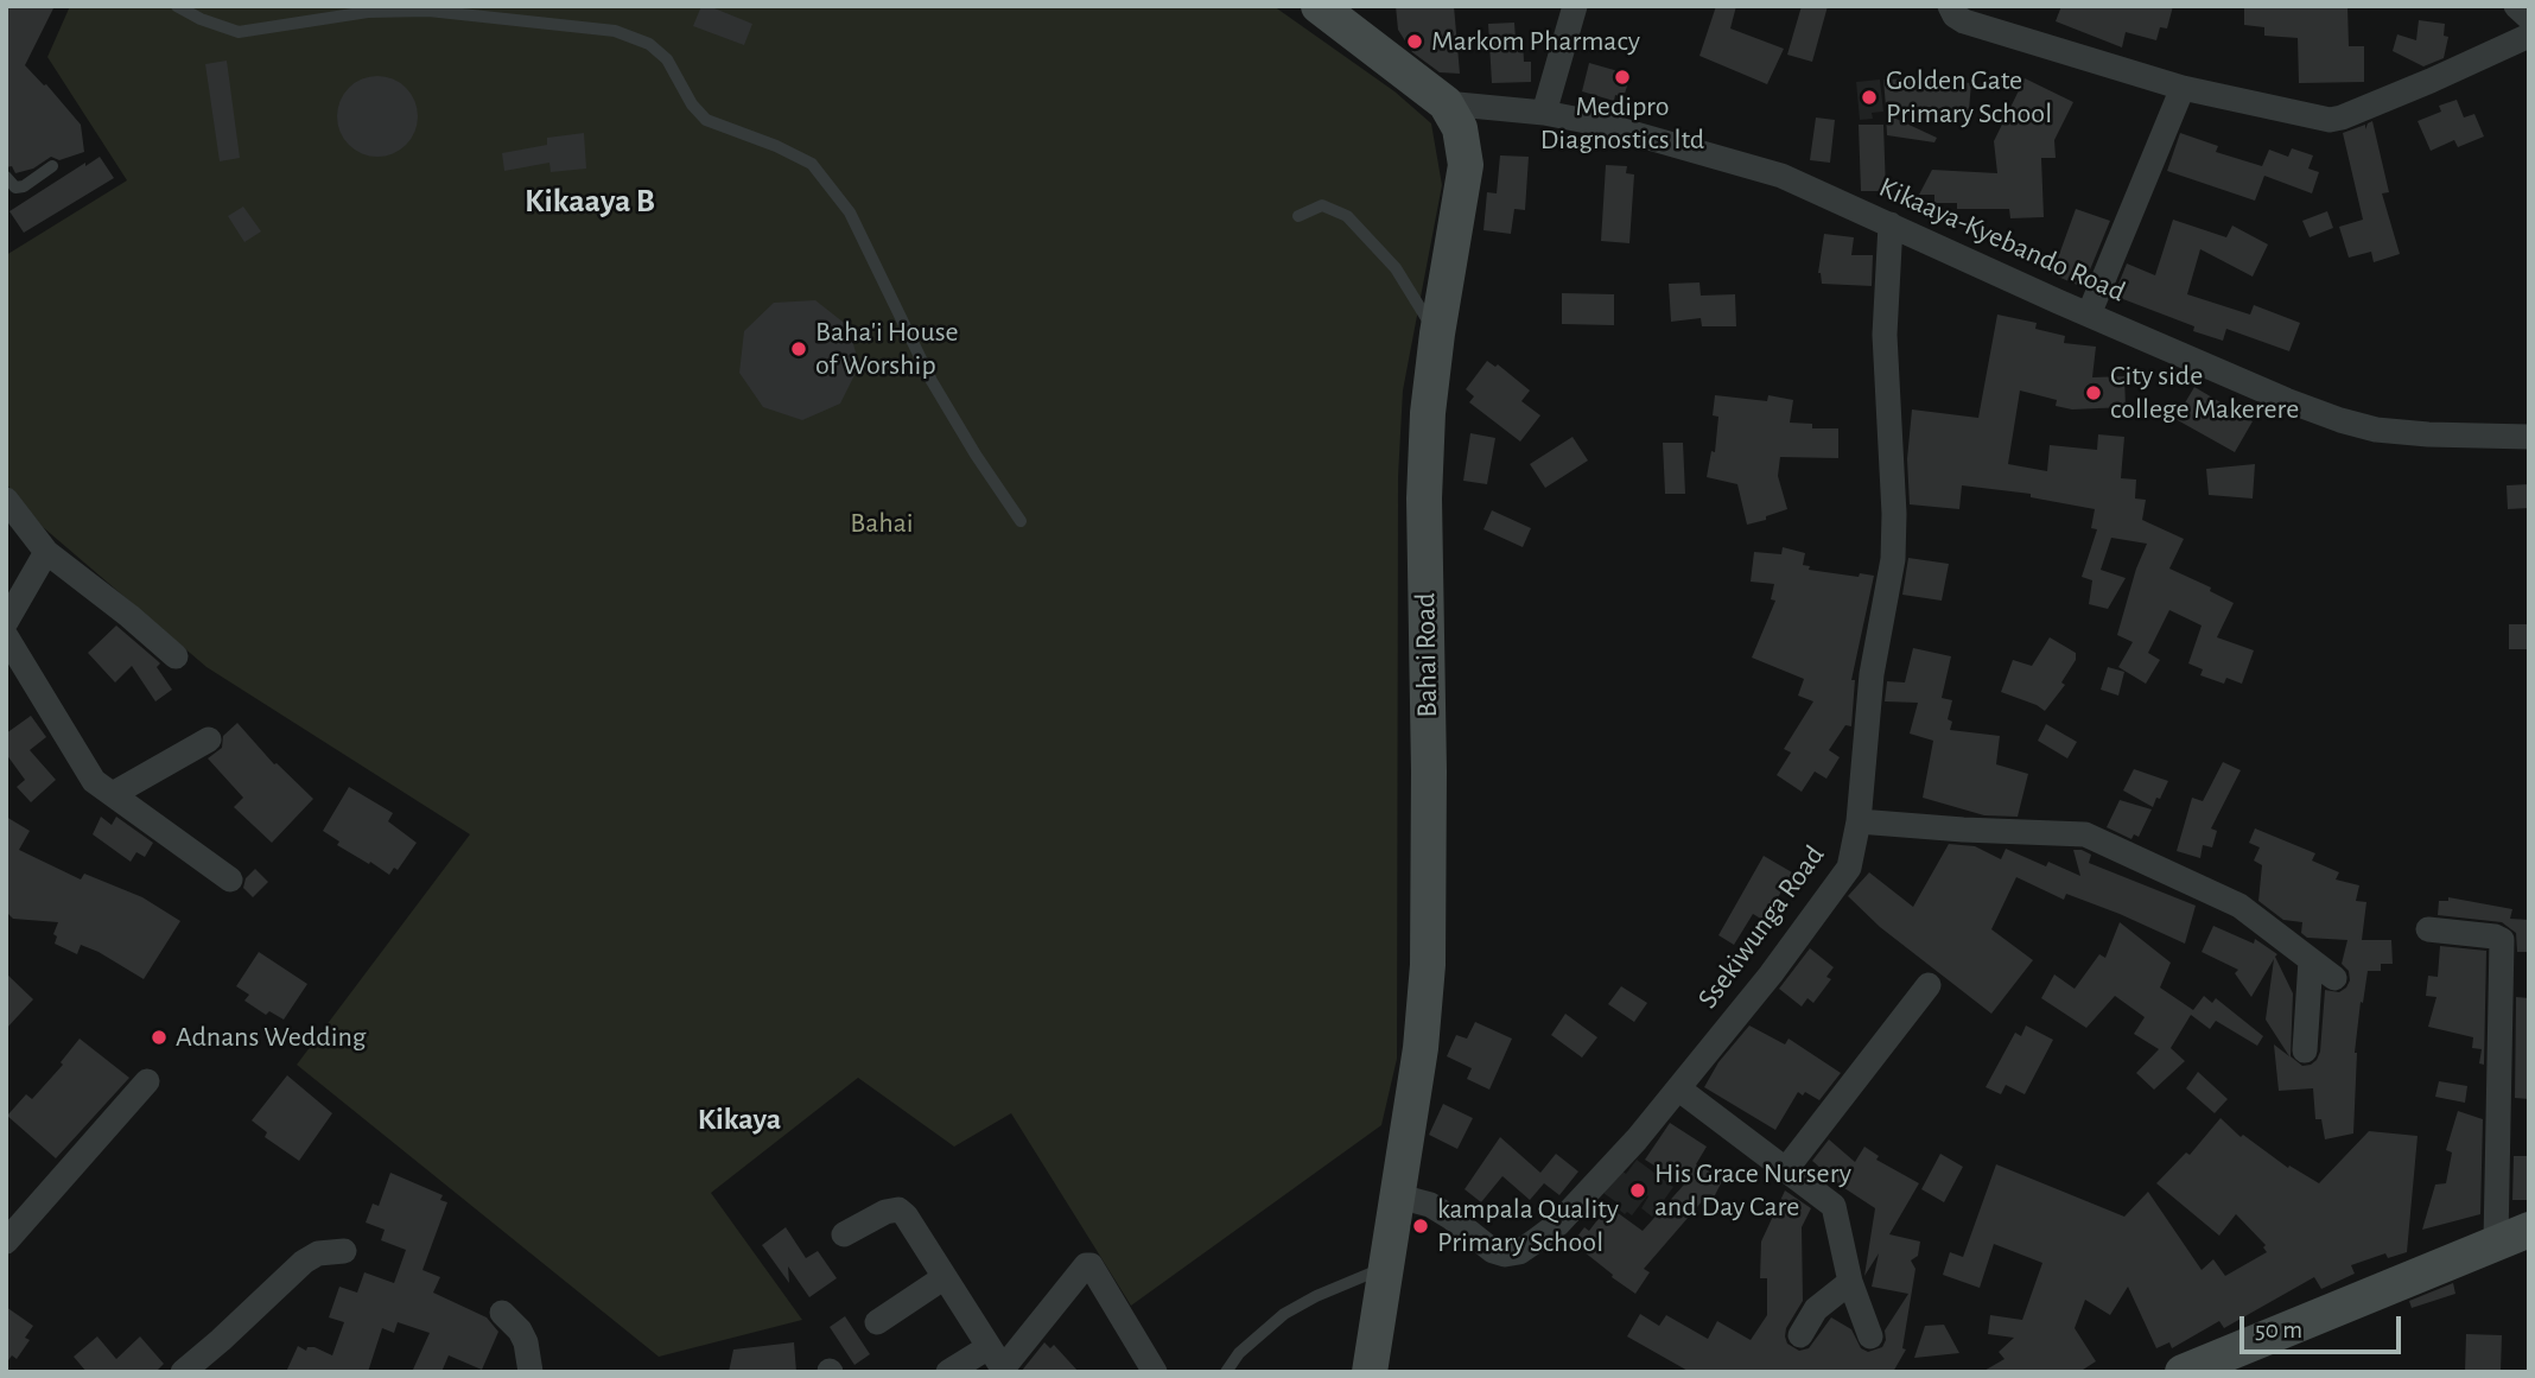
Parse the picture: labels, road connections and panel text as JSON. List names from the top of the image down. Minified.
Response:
{"streets":{"street":["Kikaaya-Kyebando Road","Bahai Road","Ssekiwunga Road"]},"crossings":[["Kikaaya-Kyebando Road","Bahai Road"],["Kikaaya-Kyebando Road","Ssekiwunga Road"],["Bahai Road","Ssekiwunga Road"]],"districts":["Kikaaya B","Kikaya"],"parks":["Bahai"],"places":["Markom Pharmacy","Medipro Diagnostics ltd","Golden Gate Primary School","Baha'i House of Worship","City side college Makerere","Adnans Wedding","His Grace Nursery and Day Care","kampala Quality Primary School"],"scale_bar":"50 m"}
